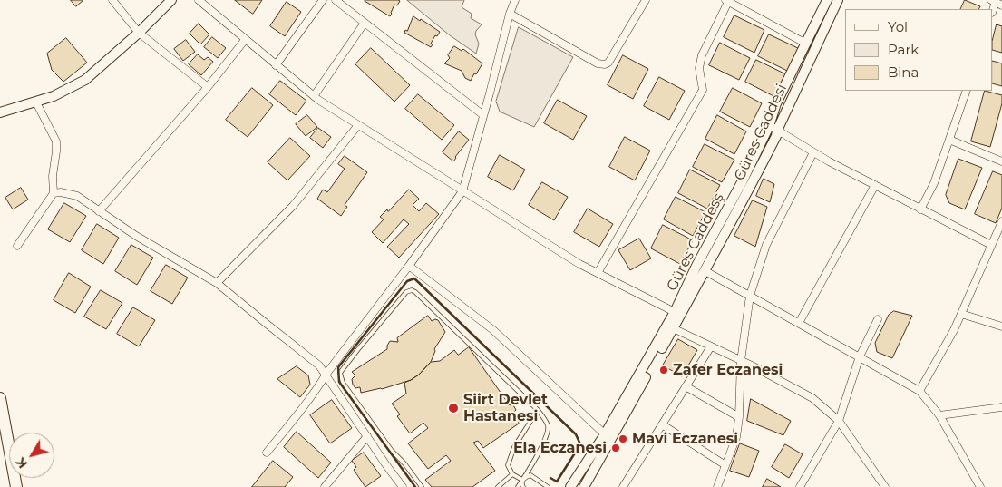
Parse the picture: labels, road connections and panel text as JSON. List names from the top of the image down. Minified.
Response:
{"streets":{"street":["Güres Caddesi","Güres Caddesş"]},"crossings":[["Güres Caddesi","Güres Caddesş"]],"places":["Zafer Eczanesi","Siirt Devlet Hastanesi","Mavi Eczanesi","Ela Eczanesi"],"legend":["Yol","Park","Bina"],"north":"bottom left"}
